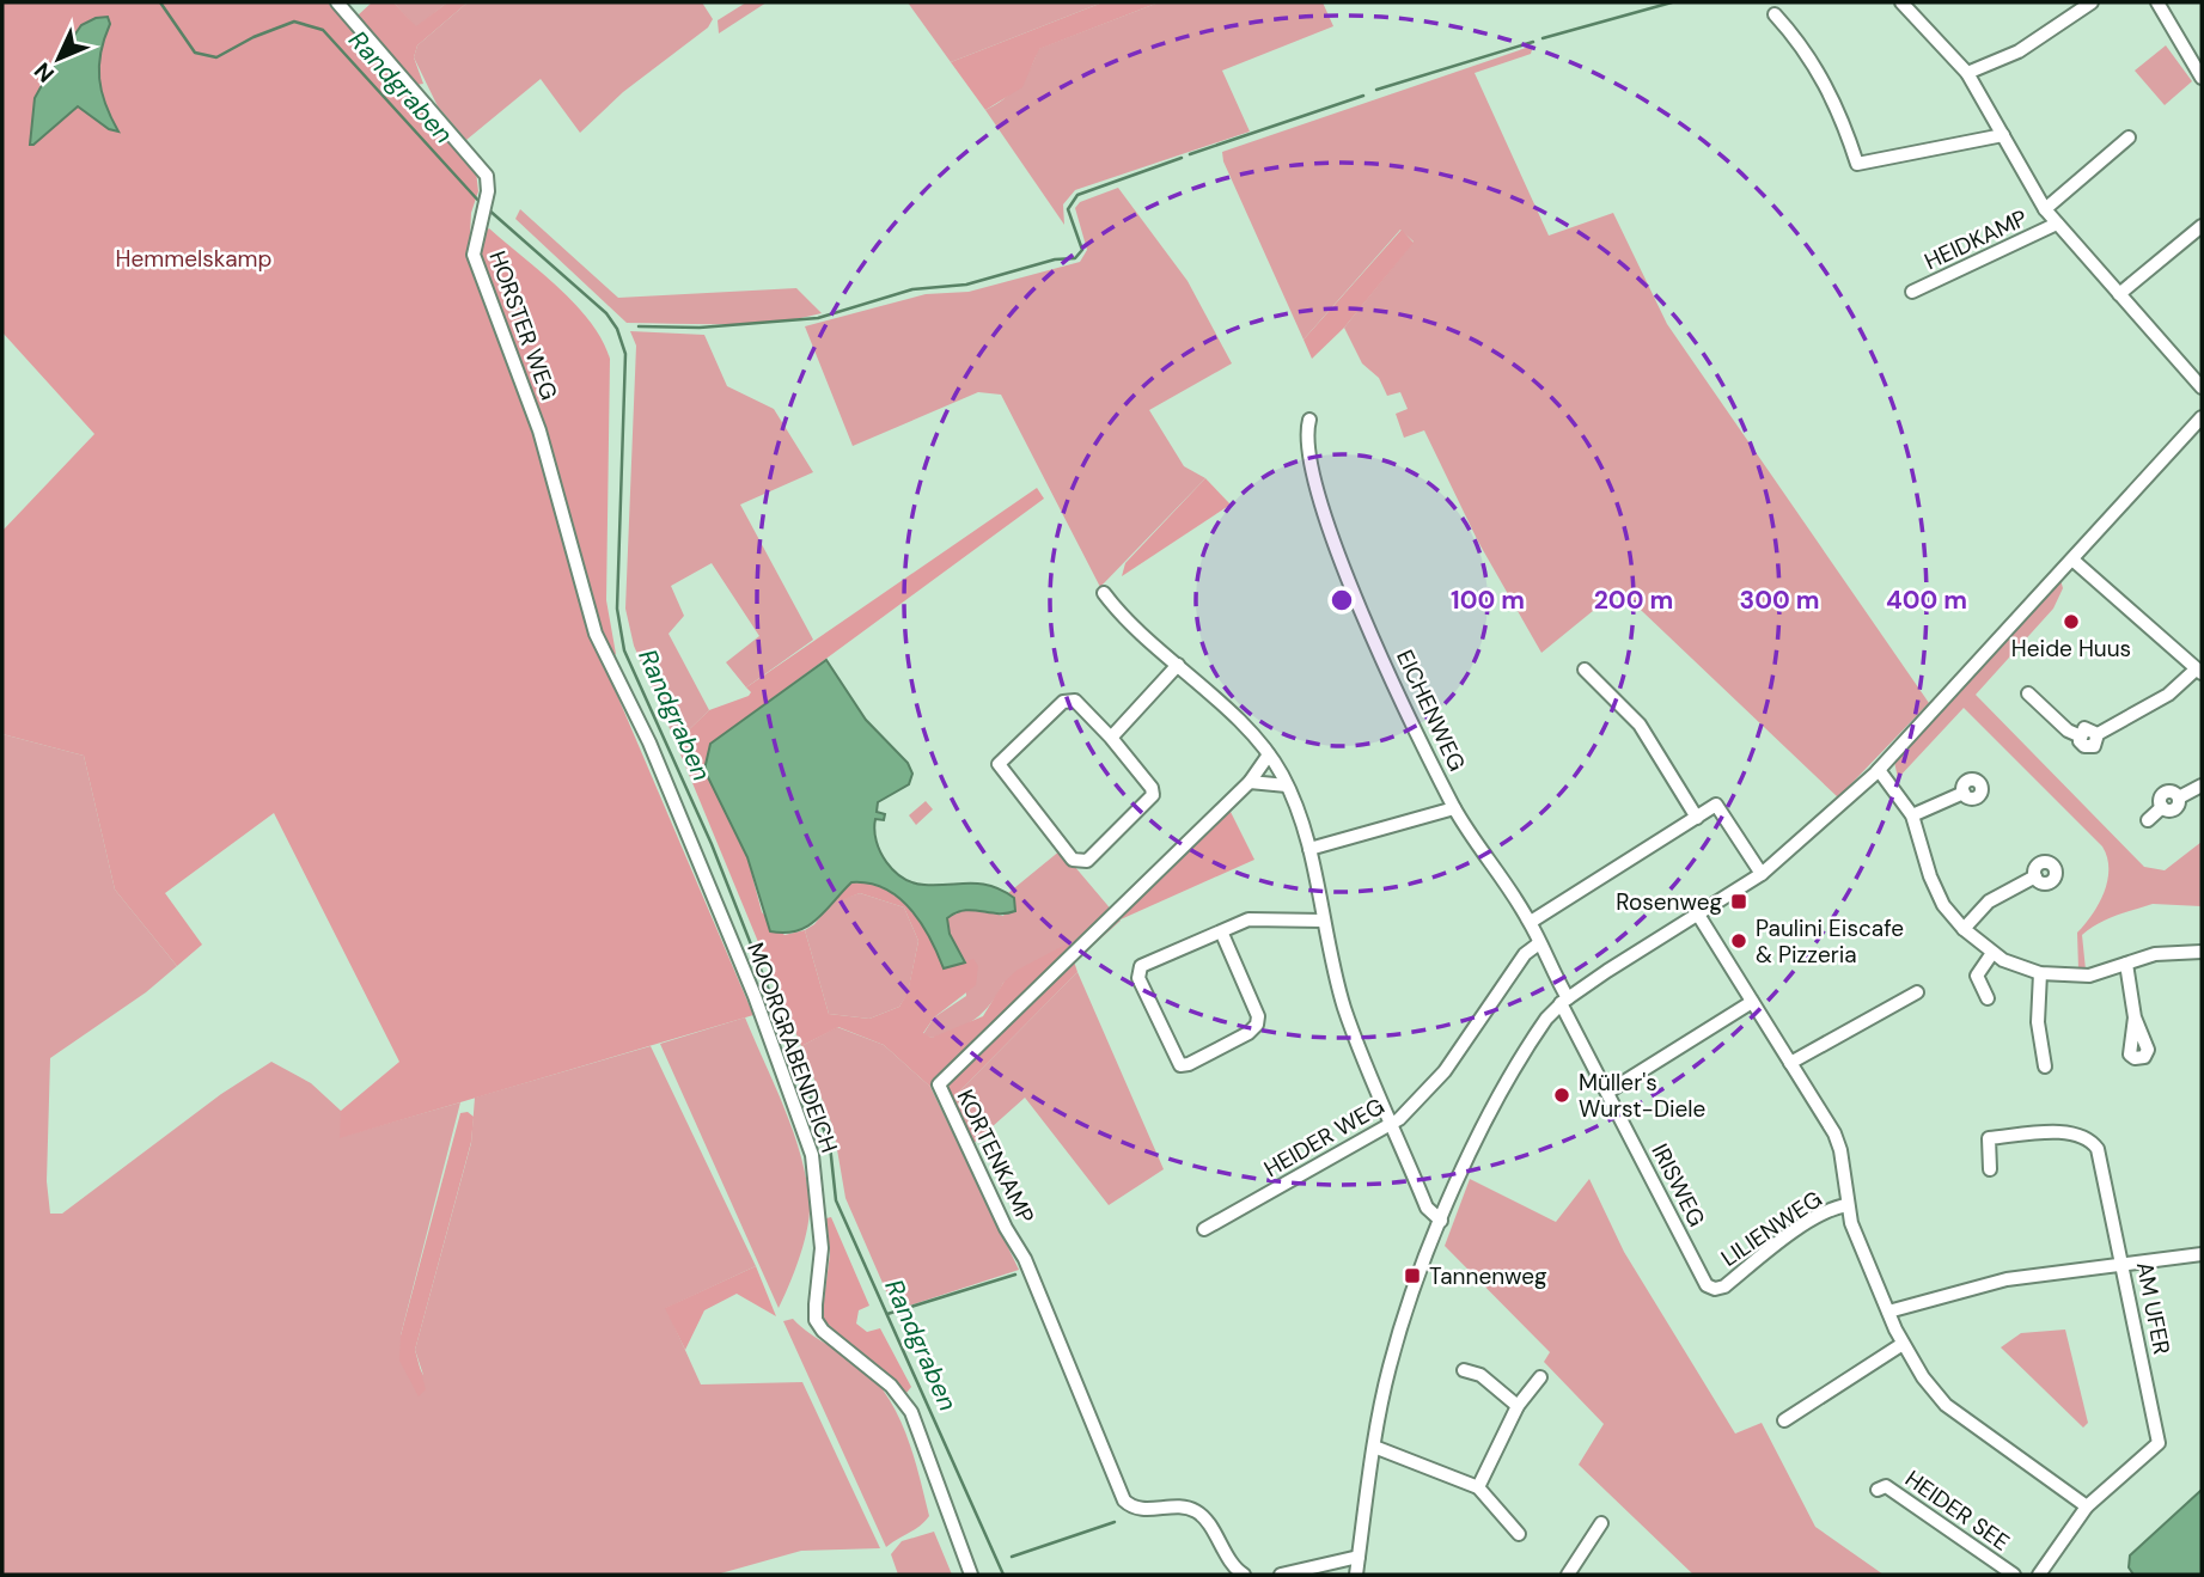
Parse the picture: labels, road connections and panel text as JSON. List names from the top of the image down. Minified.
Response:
{"streets":{"street":["HEIDKAMP","HORSTER WEG","EICHENWEG","MOORGRABENDEICH","HEIDER WEG","KORTENKAMP","IRISWEG","LILIENWEG","AM UFER","HEIDER SEE"]},"crossings":[["HORSTER WEG","MOORGRABENDEICH"],["EICHENWEG","HEIDER WEG"],["EICHENWEG","IRISWEG"],["IRISWEG","LILIENWEG"]],"water":["Randgraben"],"parks":["Hemmelskamp"],"places":{"other":["Heide Huus","Paulini Eiscafe & Pizzeria","Müller's Wurst-Diele"],"transit":["Rosenweg","Tannenweg"]},"north":"bottom left","rings":["100 m","200 m","300 m","400 m"]}
